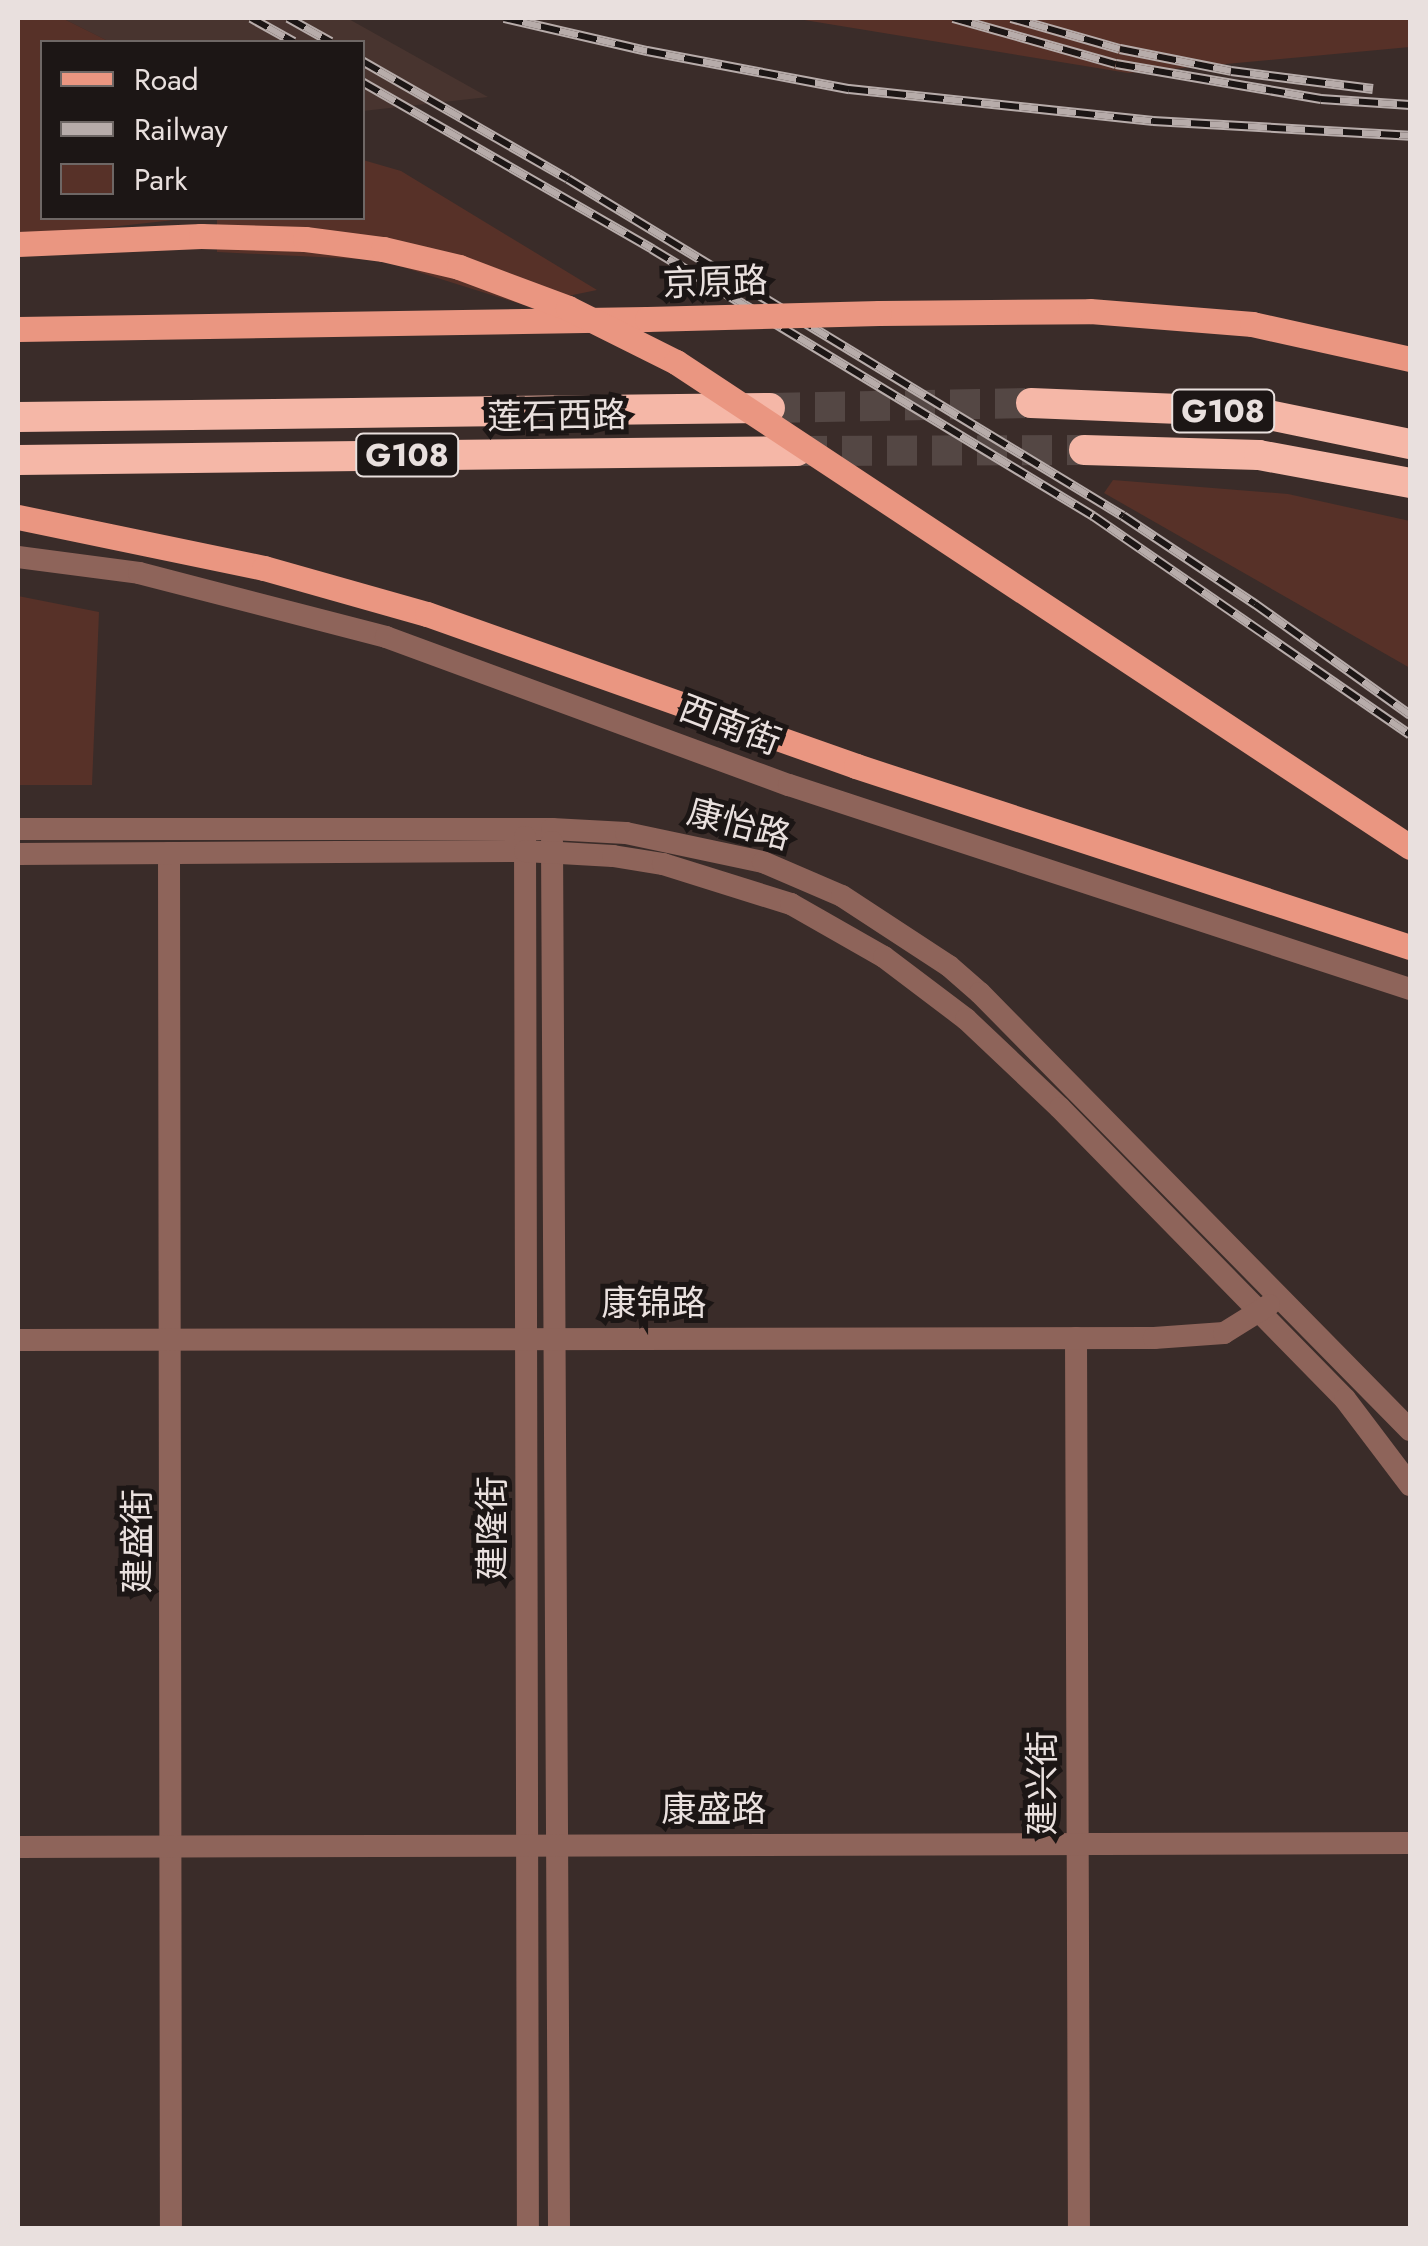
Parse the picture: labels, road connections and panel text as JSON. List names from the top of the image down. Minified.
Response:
{"streets":{"highway":["G108","莲石西路"],"main road":["京原路"],"street":["西南街","康怡路","康锦路","建隆街","建盛街","建兴街","康盛路"]},"crossings":[["康怡路","康锦路"],["康怡路","建隆街"],["康怡路","建盛街"],["康锦路","建隆街"],["康锦路","建盛街"],["康锦路","建兴街"],["建隆街","康盛路"],["建盛街","康盛路"],["建兴街","康盛路"]],"legend":["Road","Railway","Park"]}
